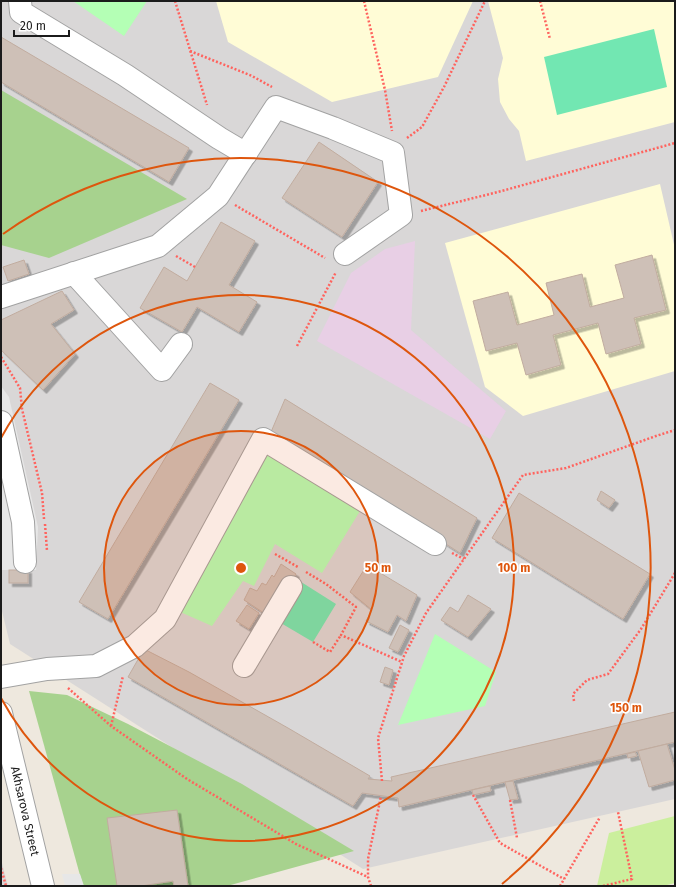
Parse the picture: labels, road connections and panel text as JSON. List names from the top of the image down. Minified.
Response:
{"streets":{"street":["Akhsarova Street"]},"scale_bar":"20 m","rings":["50 m","100 m","150 m"]}
